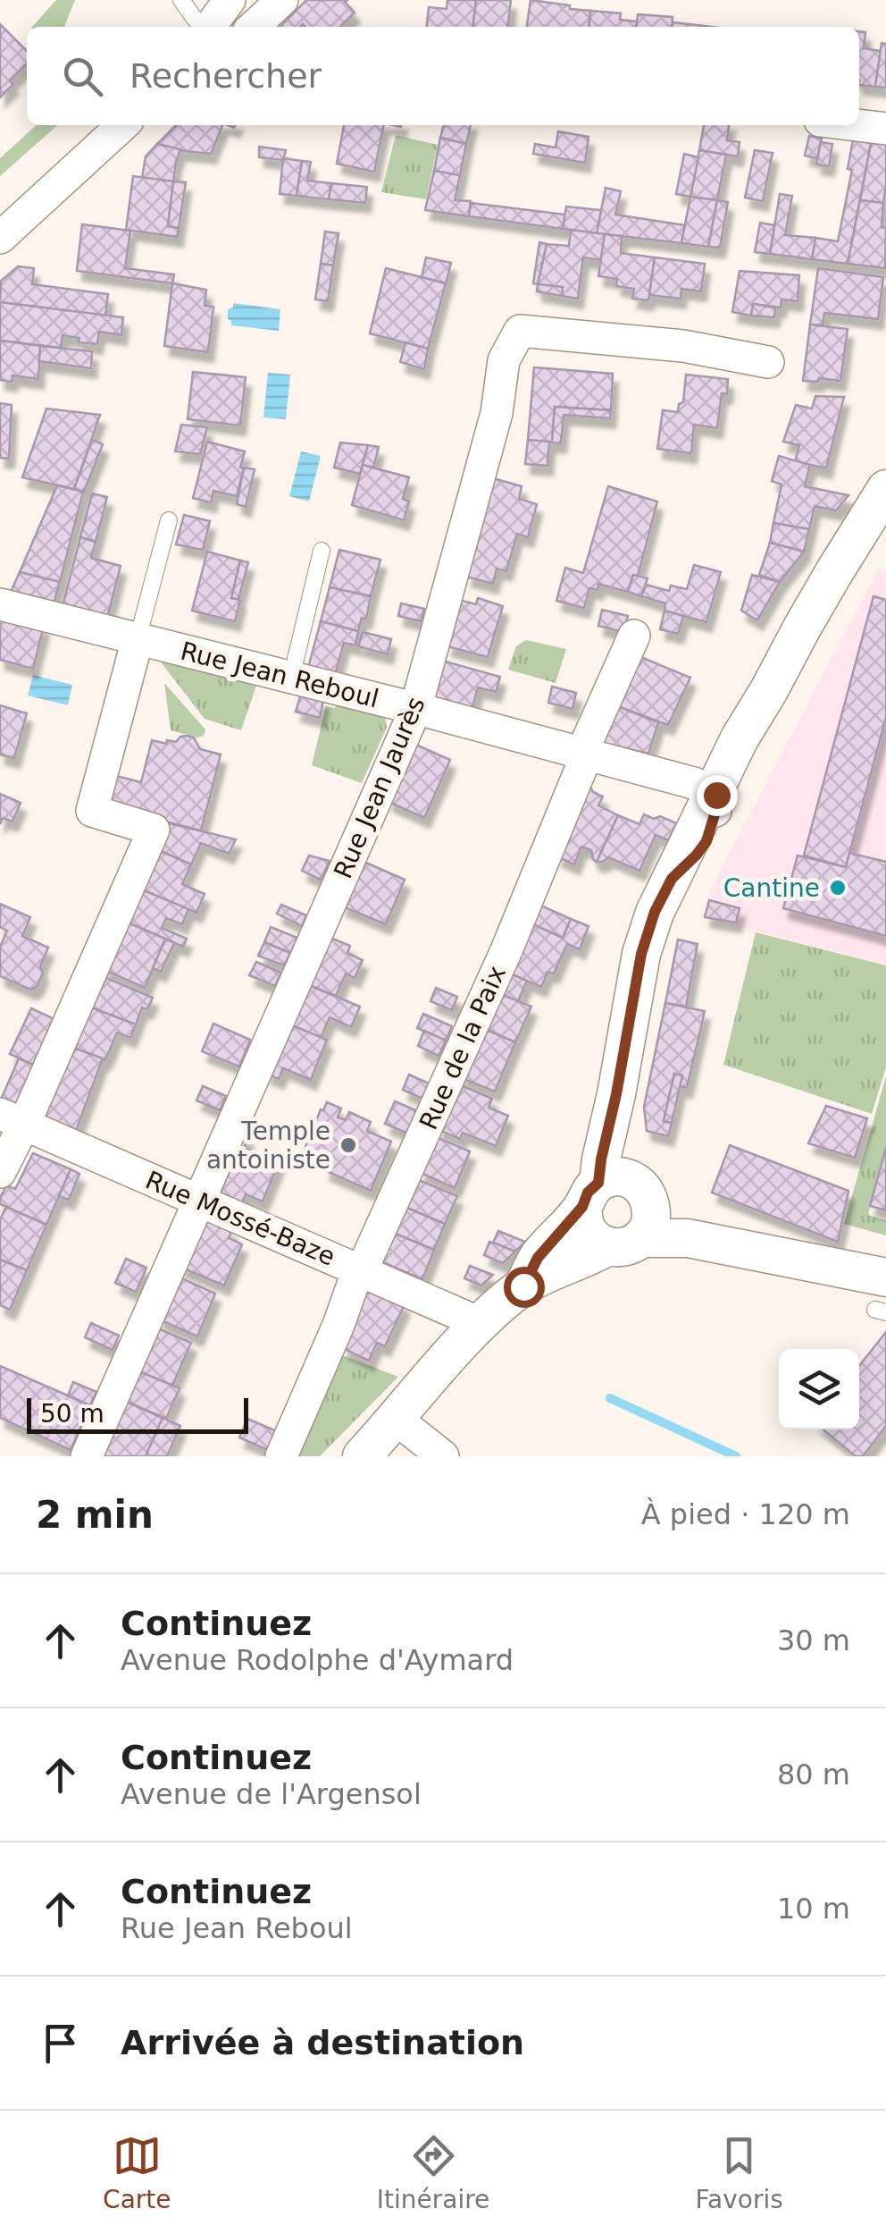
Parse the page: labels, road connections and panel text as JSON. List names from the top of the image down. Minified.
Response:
{"streets":{"street":["Rue Jean Reboul","Rue Jean Jaurès","Rue de la Paix","Rue Mossé-Baze"]},"crossings":[["Rue Jean Reboul","Rue Jean Jaurès"],["Rue Jean Reboul","Rue de la Paix"],["Rue Jean Jaurès","Rue Mossé-Baze"],["Rue de la Paix","Rue Mossé-Baze"]],"places":["Cantine","Temple antoiniste"],"scale_bar":"50 m","page":{"search":"Rechercher","scale":"50 m","heading":["2 min","À pied · 120 m"],"list":[["Continuez","Avenue Rodolphe d'Aymard","30 m"],["Continuez","Avenue de l'Argensol","80 m"],["Continuez","Rue Jean Reboul","10 m"],"Arrivée à destination"],"nav":["Carte","Itinéraire","Favoris"]}}
